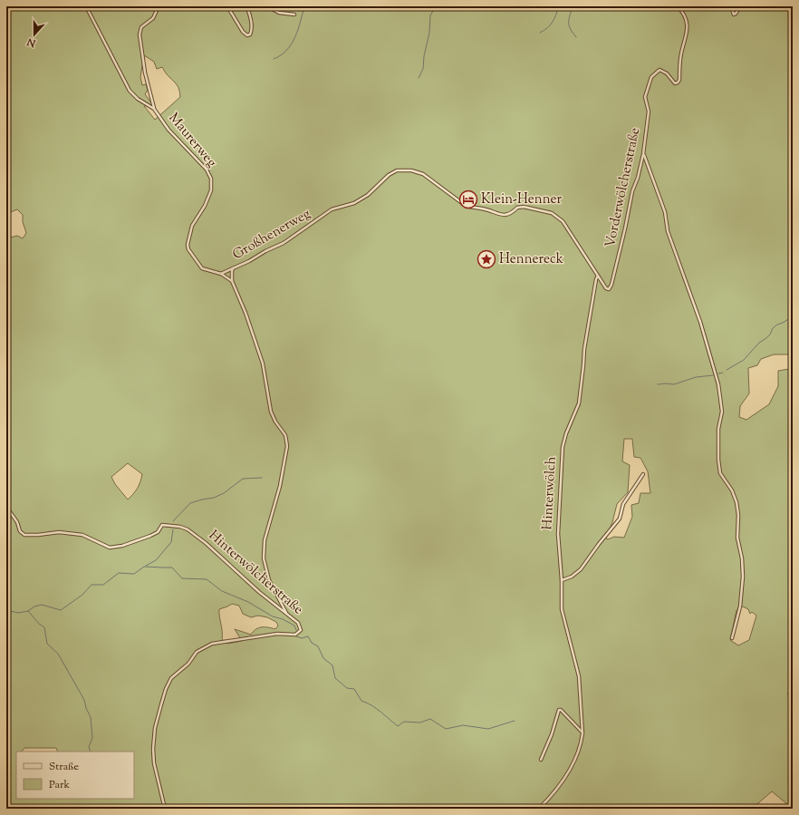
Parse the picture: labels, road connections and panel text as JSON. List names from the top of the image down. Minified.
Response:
{"streets":{"street":["Maurerweg","Vorderwölcherstraße","Großhenerweg","Hinterwölch","Hinterwölcherstraße"]},"crossings":[["Maurerweg","Großhenerweg"],["Vorderwölcherstraße","Großhenerweg"],["Vorderwölcherstraße","Hinterwölch"],["Großhenerweg","Hinterwölch"],["Großhenerweg","Hinterwölcherstraße"]],"places":{"hotel":["Klein-Henner"],"place":["Hennereck"]},"legend":["Straße","Park"],"north":"bottom"}
